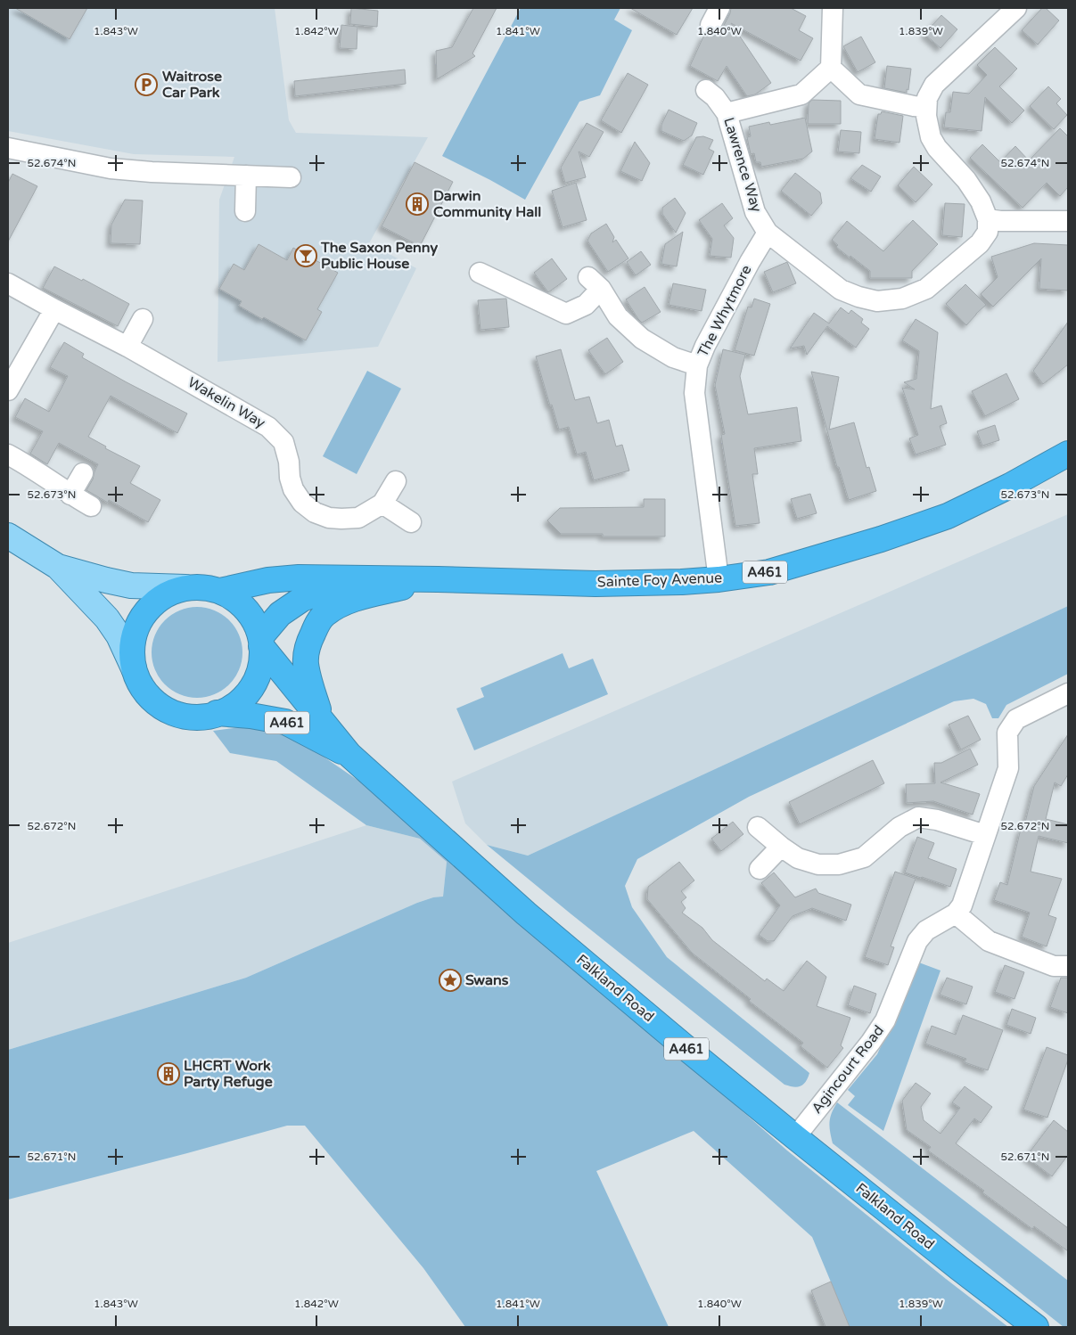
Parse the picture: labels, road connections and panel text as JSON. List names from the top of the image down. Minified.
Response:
{"streets":{"highway":["A461","Sainte Foy Avenue","Falkland Road"],"street":["Lawrence Way","The Whytmore","Wakelin Way","Agincourt Road"]},"crossings":[["Lawrence Way","The Whytmore"],["The Whytmore","Sainte Foy Avenue"],["A461","Sainte Foy Avenue"],["A461","Falkland Road"],["Sainte Foy Avenue","Falkland Road"],["Falkland Road","Agincourt Road"]],"places":{"parking":["Waitrose Car Park"],"building":["Darwin Community Hall","LHCRT Work Party Refuge"],"bar":["The Saxon Penny Public House"],"place":["Swans"]},"coordinates":["1.843°W","1.842°W","1.841°W","1.840°W","1.839°W","52.674°N","52.673°N","52.672°N","52.671°N"]}
